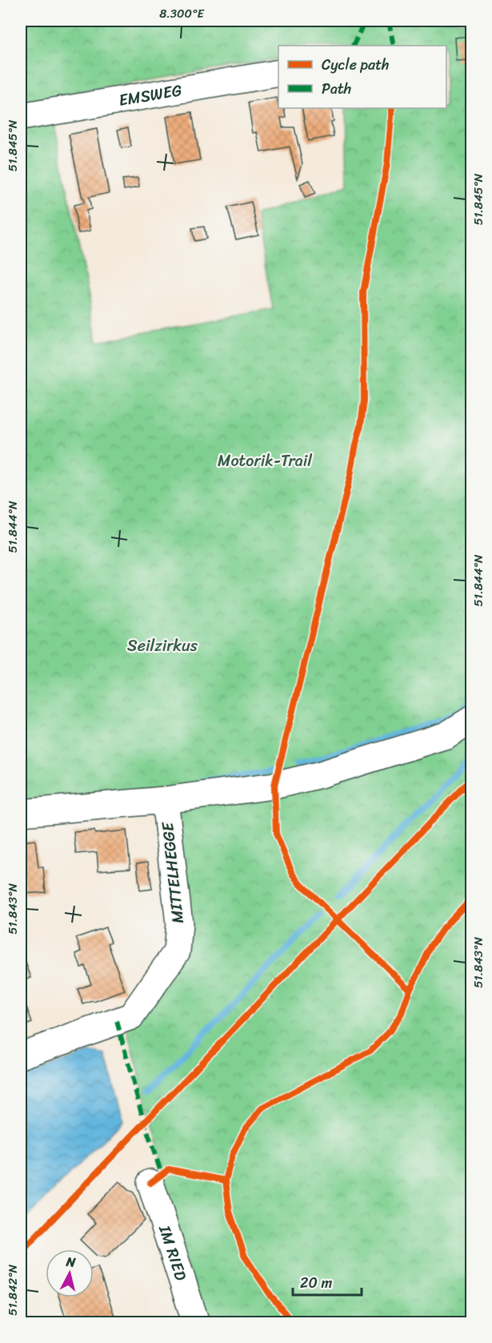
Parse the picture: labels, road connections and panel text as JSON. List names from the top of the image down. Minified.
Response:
{"streets":{"street":["EMSWEG","MITTELHEGGE","IM RIED"]},"parks":["Motorik-Trail","Seilzirkus"],"legend":["Cycle path","Path"],"scale_bar":"20 m","north":"top","coordinates":["8.300°E","51.845°N","51.844°N","51.843°N","51.842°N"]}
